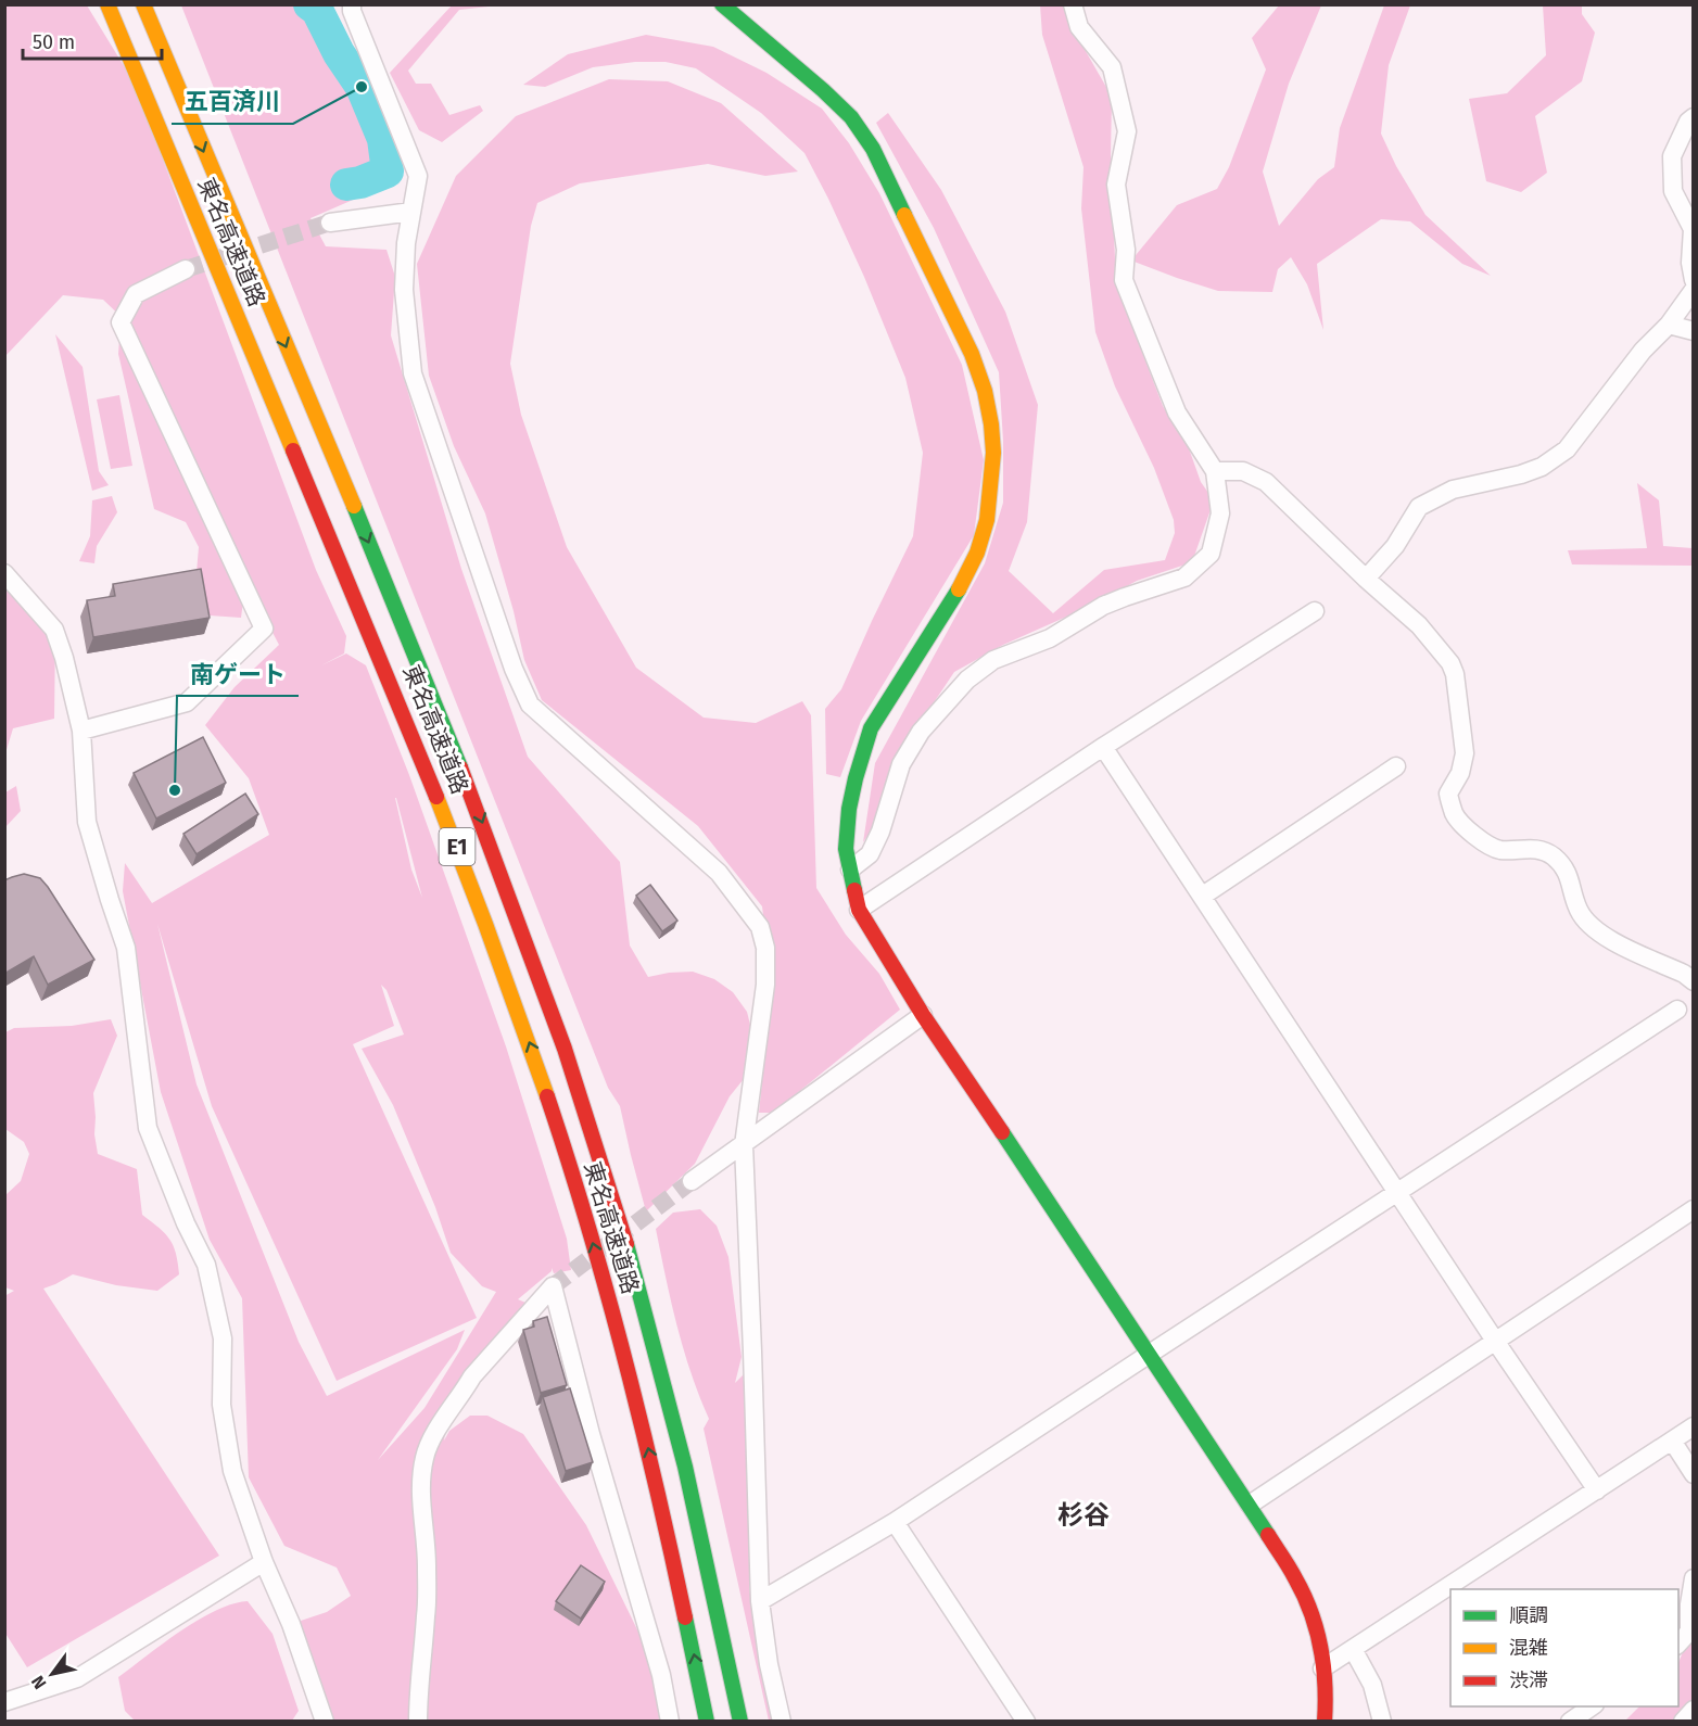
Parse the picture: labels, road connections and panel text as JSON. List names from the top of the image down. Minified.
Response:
{"streets":{"main road":["東名高速道路","E1"]},"districts":["杉谷"],"places":["五百済川","南ゲート"],"legend":["順調","混雑","渋滞"],"scale_bar":"50 m","north":"bottom left"}
